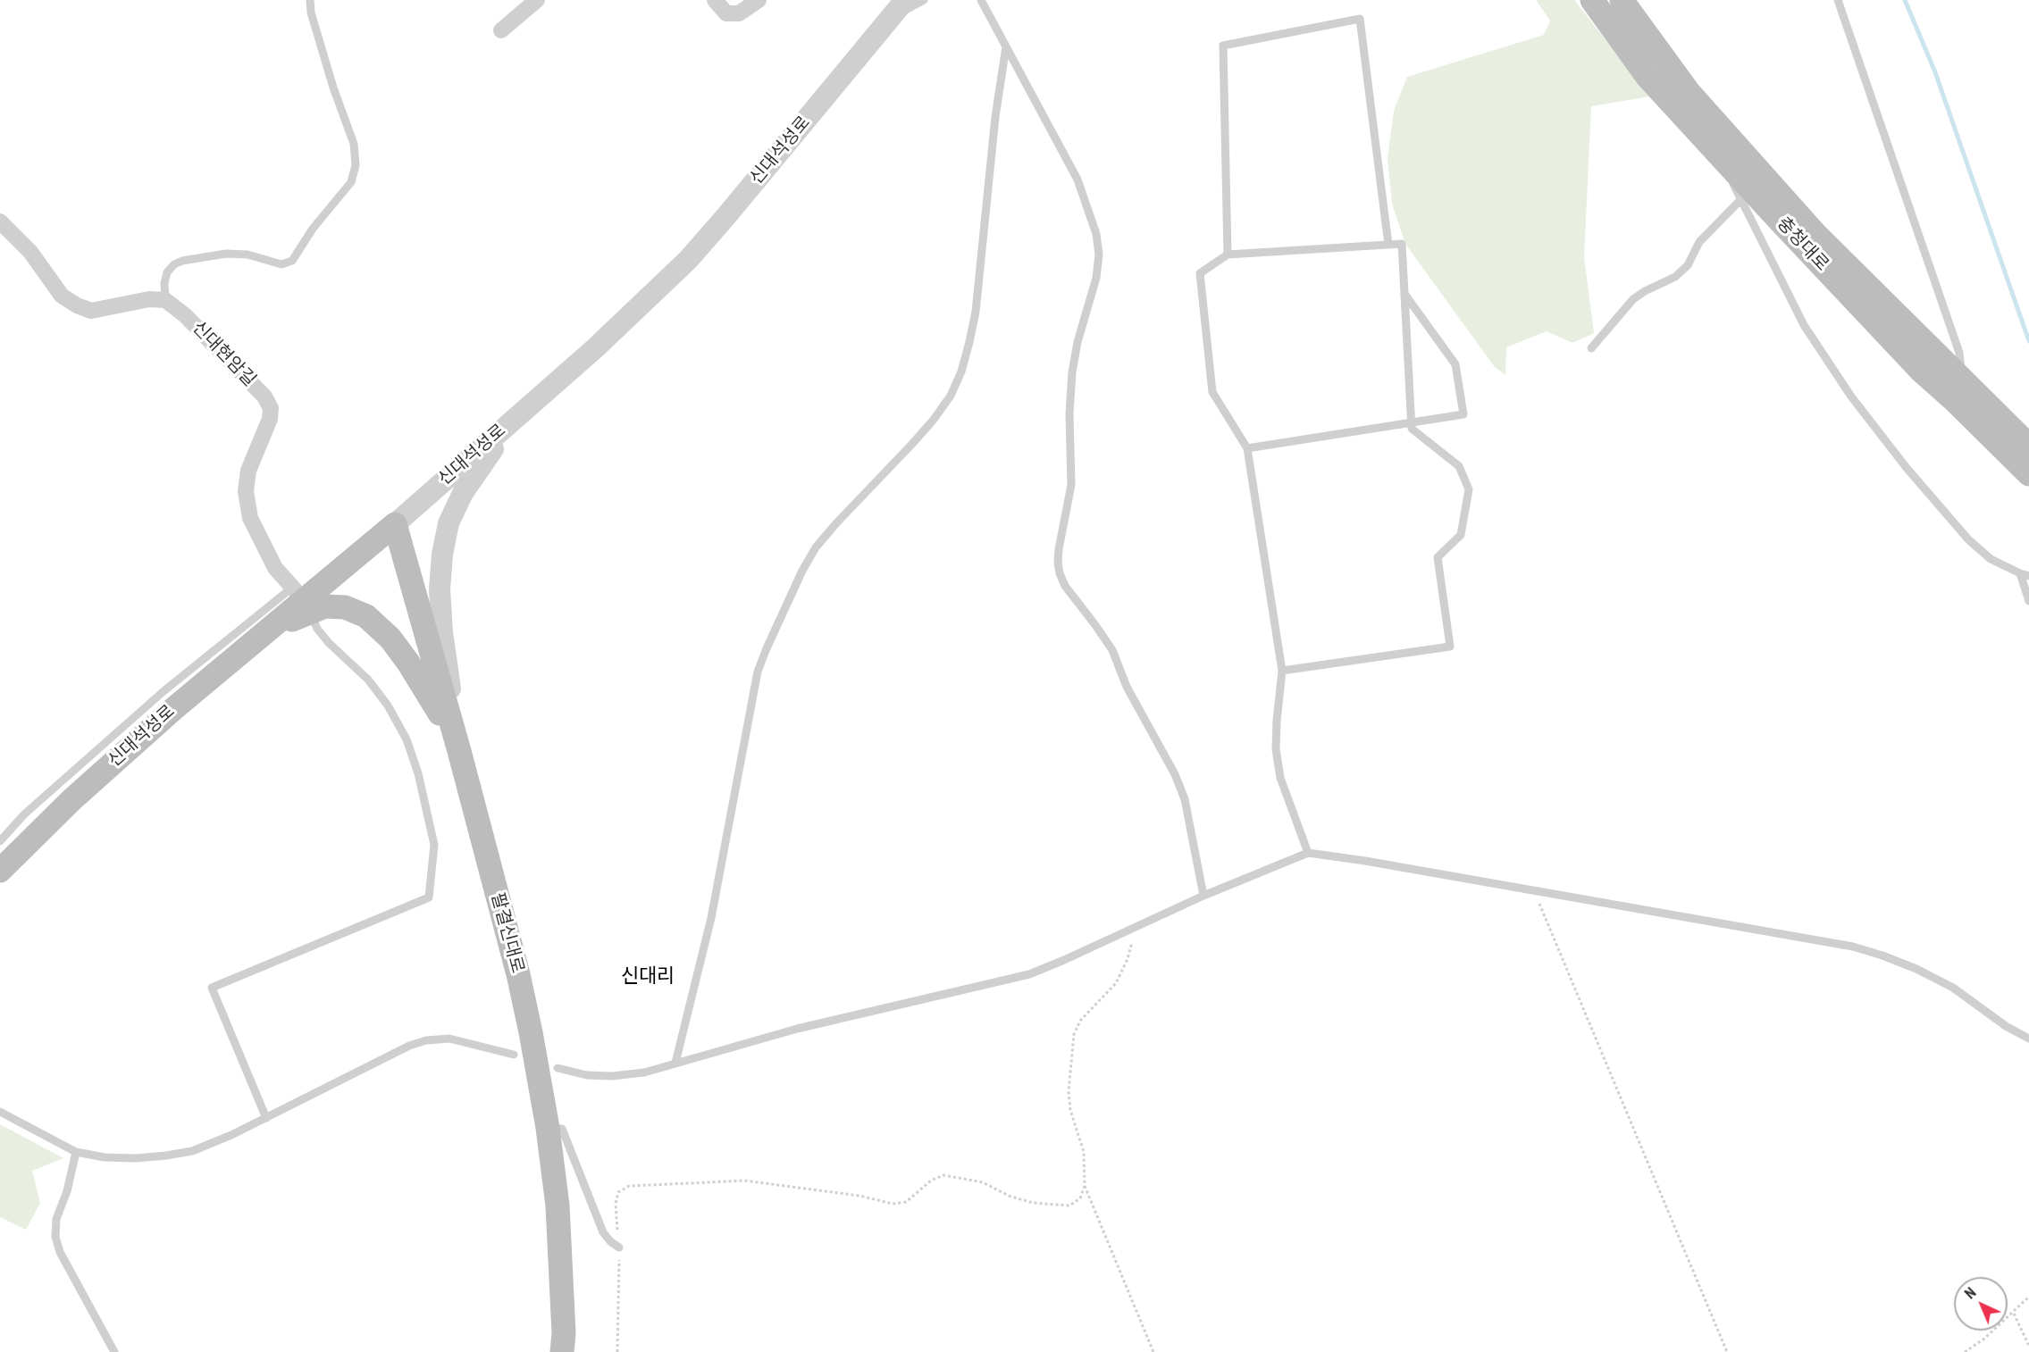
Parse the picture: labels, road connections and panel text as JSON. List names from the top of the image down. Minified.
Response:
{"streets":{"main road":["신대석성로","충청대로","팔결신대로"],"street":["신대현암길"]},"crossings":[["신대석성로","신대현암길"],["신대석성로","팔결신대로"]],"districts":["신대리"],"north":"top left"}
